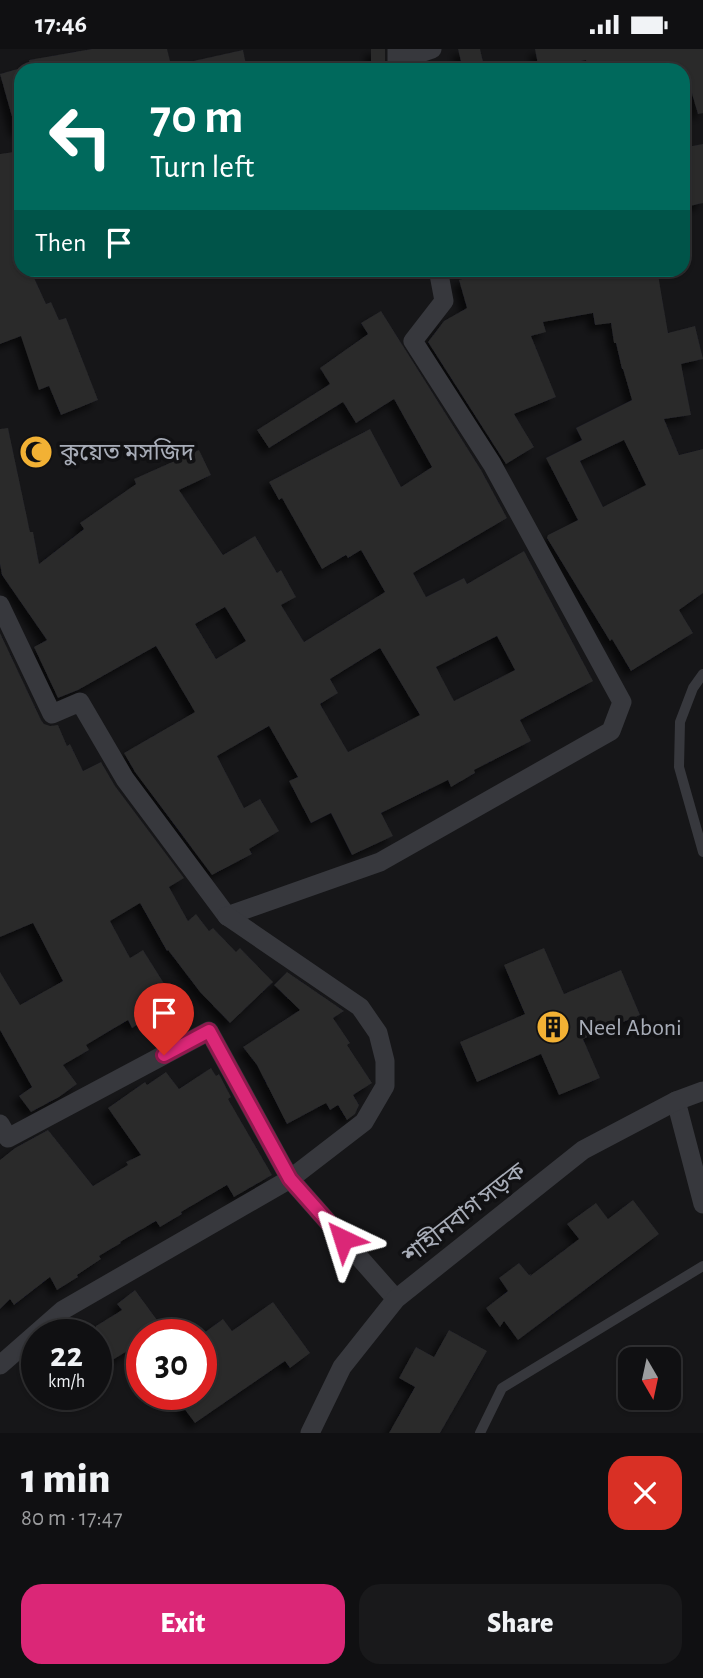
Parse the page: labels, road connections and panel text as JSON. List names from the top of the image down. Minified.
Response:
{"streets":{"street":["শাহীনবাগ সড়ক"]},"places":{"mosque":["কুয়েত মসজিদ"],"building":["Neel Aboni"]},"north":"bottom","page":{"status":"17:46","turn":["70 m","Turn left"],"then":"Then","speed":"22 km/h","limit":"30","heading":["1 min","80 m · 17:47"],"buttons":["Exit","Share"]}}
